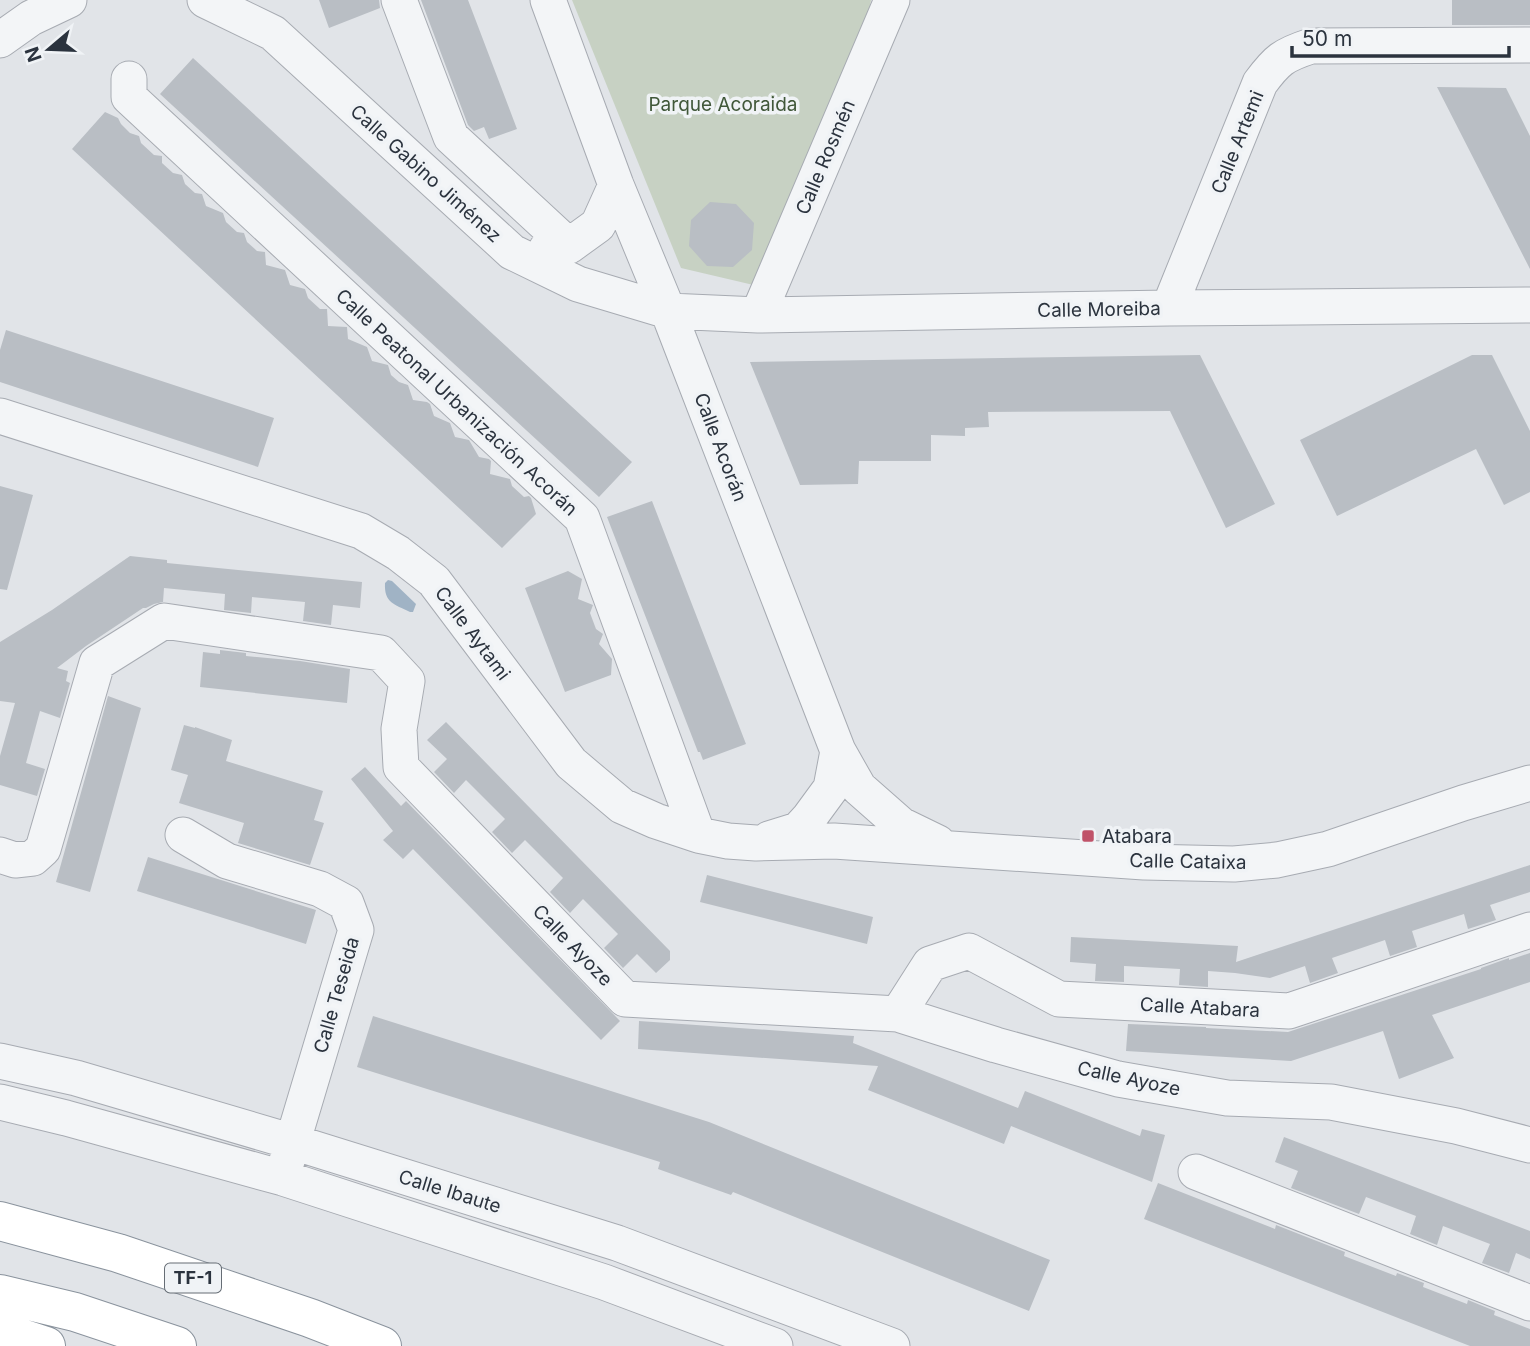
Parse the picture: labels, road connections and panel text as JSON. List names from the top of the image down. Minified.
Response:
{"streets":{"highway":["TF-1"],"street":["Calle Artemi","Calle Rosmén","Calle Gabino Jiménez","Calle Moreiba","Calle Peatonal Urbanización Acorán","Calle Acorán","Calle Aytami","Calle Cataixa","Calle Ayoze","Calle Teseida","Calle Atabara","Calle Ibaute"]},"crossings":[["Calle Artemi","Calle Moreiba"],["Calle Rosmén","Calle Moreiba"],["Calle Gabino Jiménez","Calle Moreiba"],["Calle Gabino Jiménez","Calle Acorán"],["Calle Moreiba","Calle Acorán"],["Calle Peatonal Urbanización Acorán","Calle Aytami"],["Calle Acorán","Calle Cataixa"],["Calle Aytami","Calle Cataixa"],["Calle Ayoze","Calle Atabara"],["Calle Teseida","Calle Ibaute"]],"parks":["Parque Acoraida"],"places":{"transit":["Atabara"]},"scale_bar":"50 m","north":"left"}
